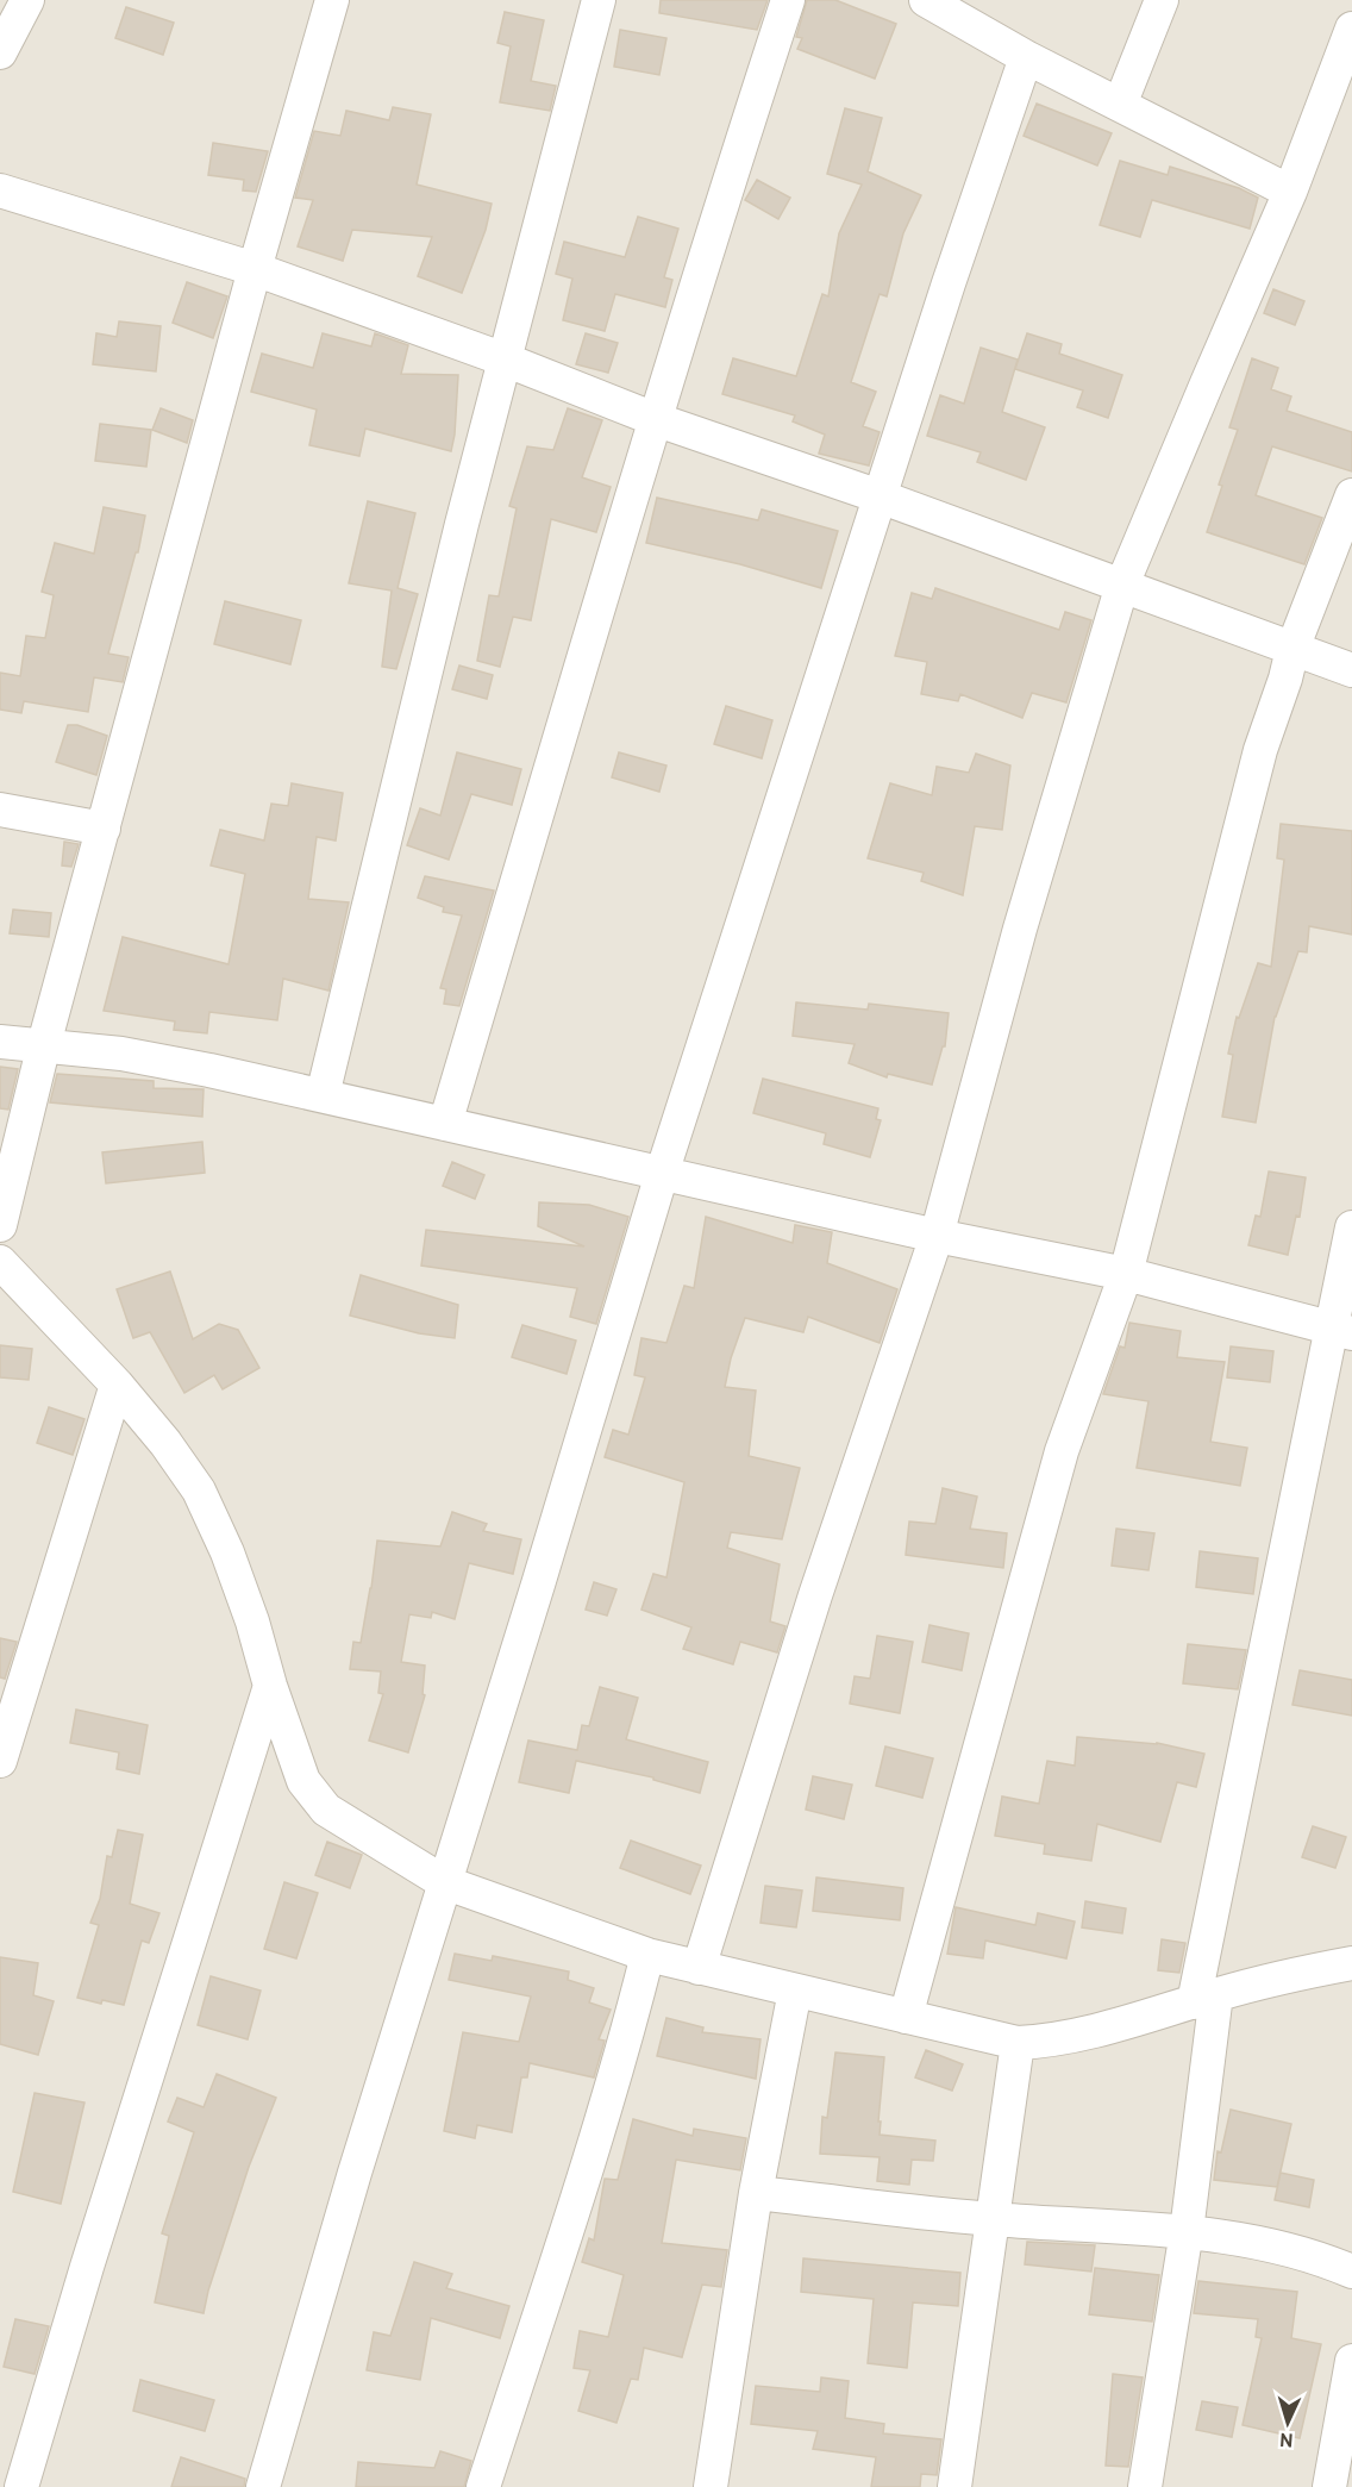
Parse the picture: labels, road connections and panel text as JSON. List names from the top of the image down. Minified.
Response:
{"north":"bottom"}
